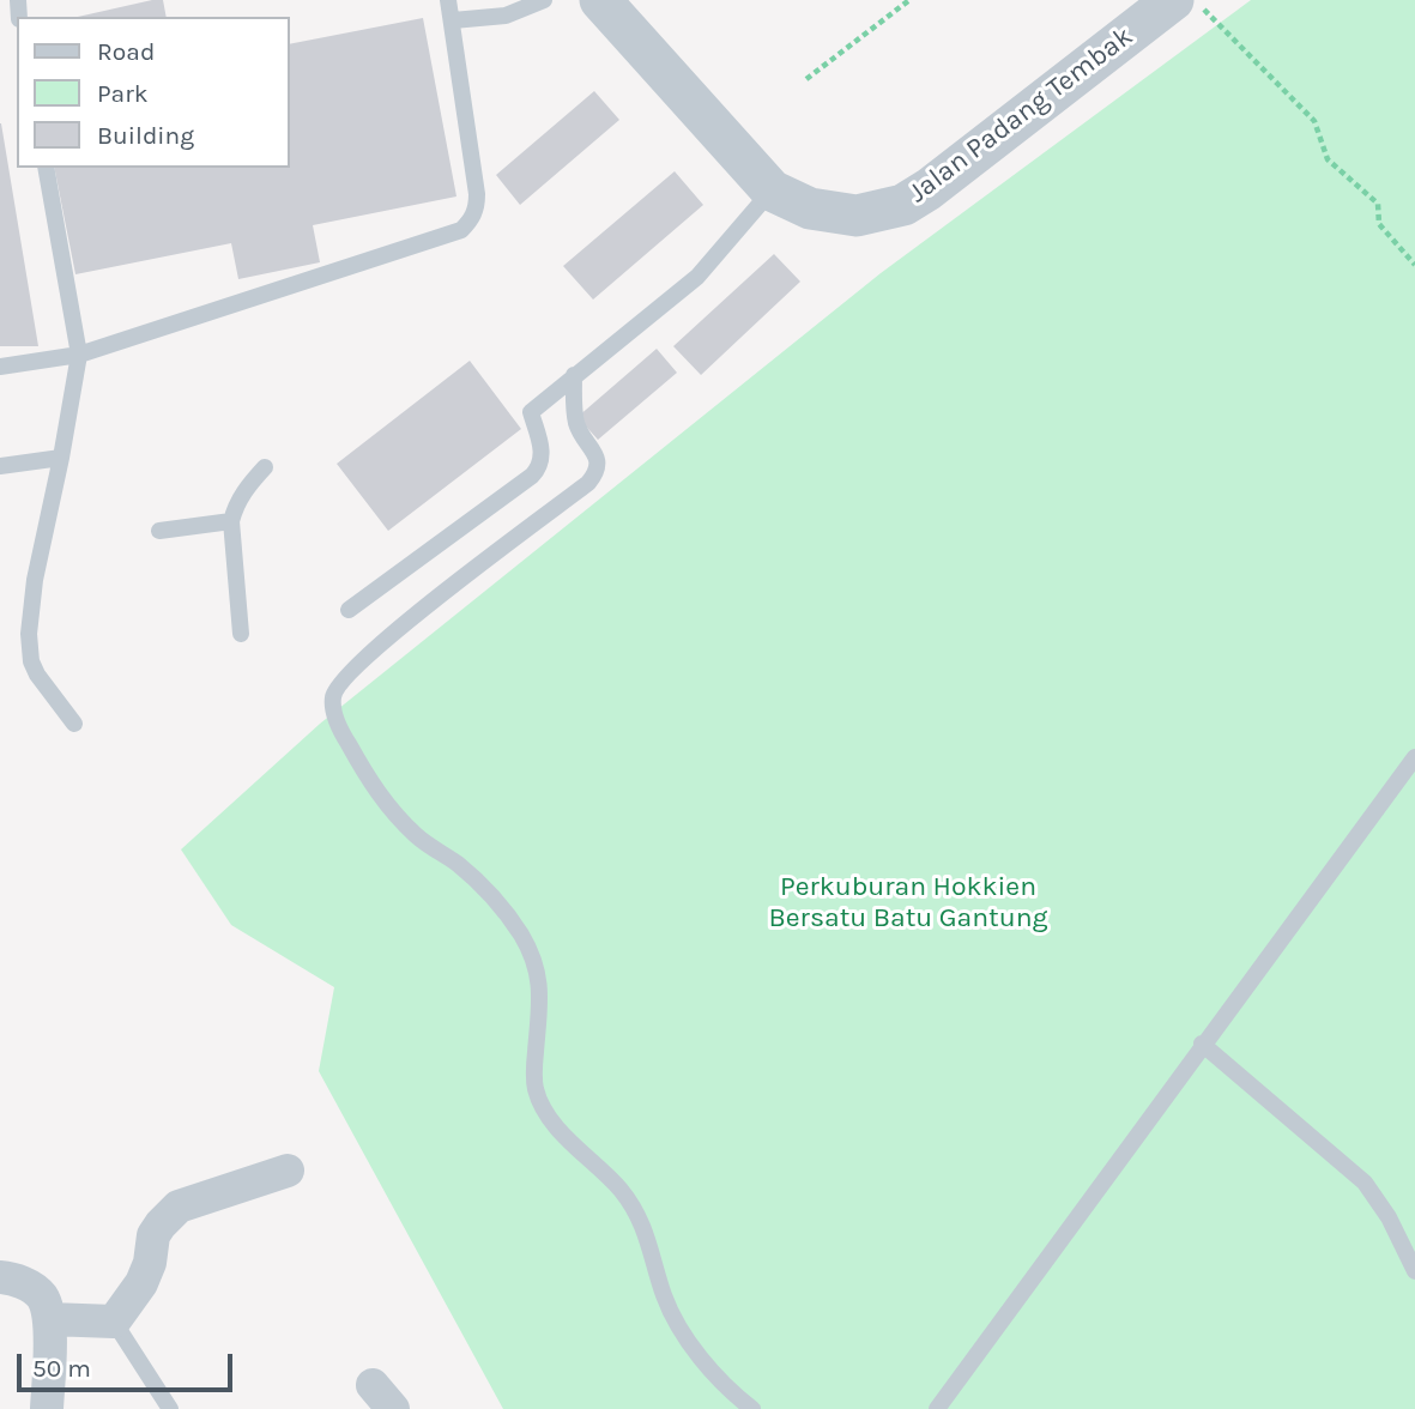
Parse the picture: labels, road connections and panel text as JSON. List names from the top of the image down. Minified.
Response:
{"streets":{"street":["Jalan Padang Tembak"]},"parks":["Perkuburan Hokkien Bersatu Batu Gantung"],"legend":["Road","Park","Building"],"scale_bar":"50 m"}
